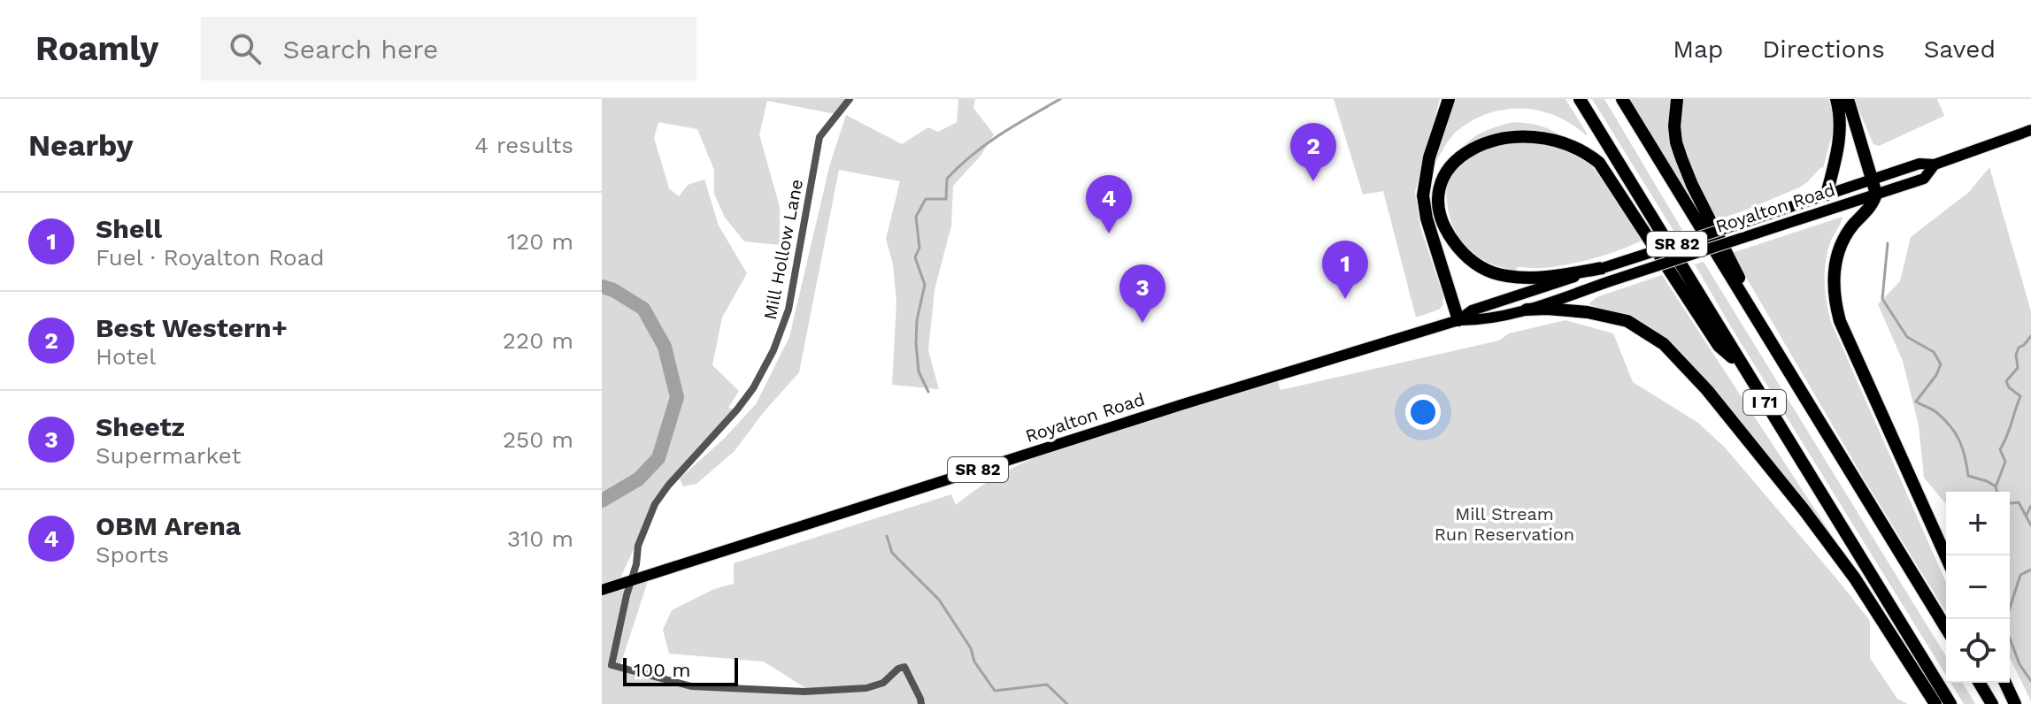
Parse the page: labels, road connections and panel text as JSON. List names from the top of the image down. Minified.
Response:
{"streets":{"highway":["I 71"],"main road":["Royalton Road","SR 82"],"street":["Mill Hollow Lane"]},"crossings":[["Royalton Road","Mill Hollow Lane"]],"parks":["Mill Stream Run Reservation"],"scale_bar":"100 m","page":{"header":"Roamly","search":"Search here","nav":["Map","Directions","Saved"],"heading":["Nearby","4 results"],"pins":["2","4","1","3"],"list":[{"mark":"1","name":"Shell","note":"Fuel · Royalton Road","value":"120 m"},{"mark":"2","name":"Best Western+","note":"Hotel","value":"220 m"},{"mark":"3","name":"Sheetz","note":"Supermarket","value":"250 m"},{"mark":"4","name":"OBM Arena","note":"Sports","value":"310 m"}],"map_buttons":["+","−"],"scale":"100 m"}}
